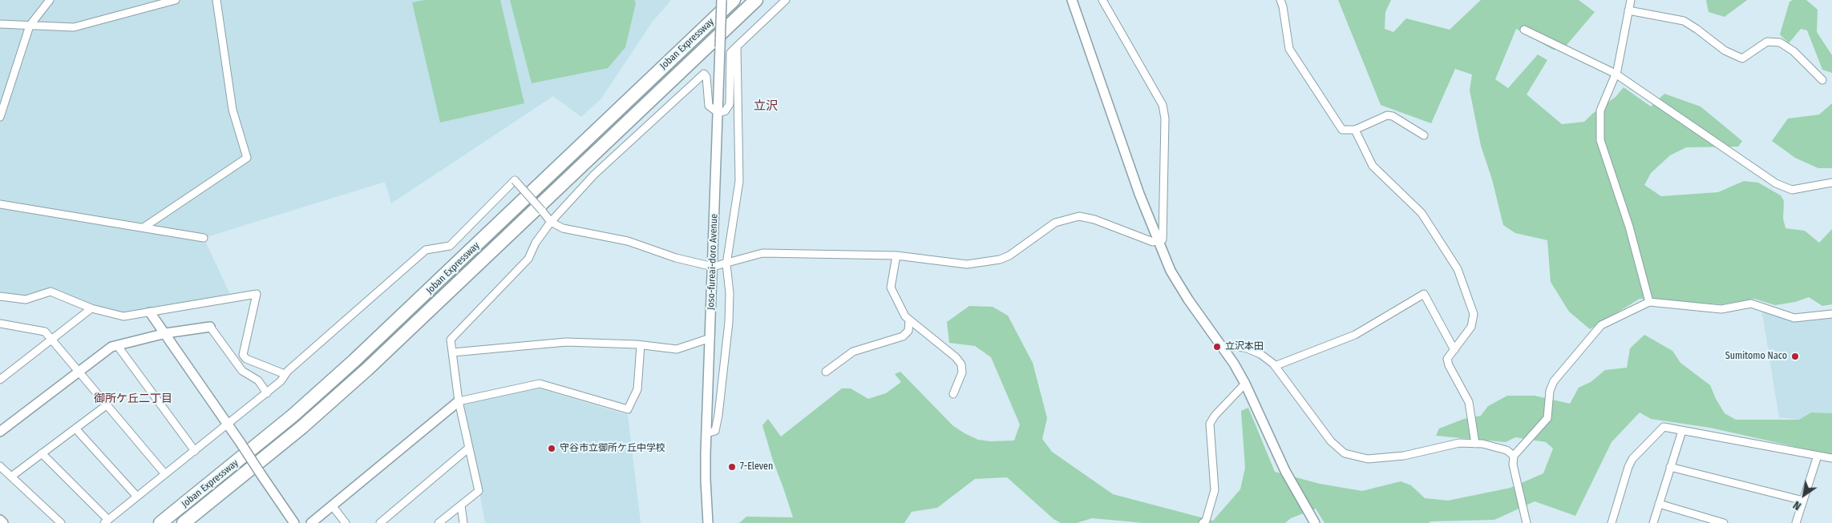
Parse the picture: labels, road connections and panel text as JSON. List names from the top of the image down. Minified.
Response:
{"streets":{"highway":["Joban Expressway"],"street":["Joso-fureai-doro Avenue"]},"districts":["立沢","御所ケ丘二丁目"],"places":["立沢本田","Sumitomo Naco","守谷市立御所ケ丘中学校","7-Eleven"],"north":"bottom left"}
